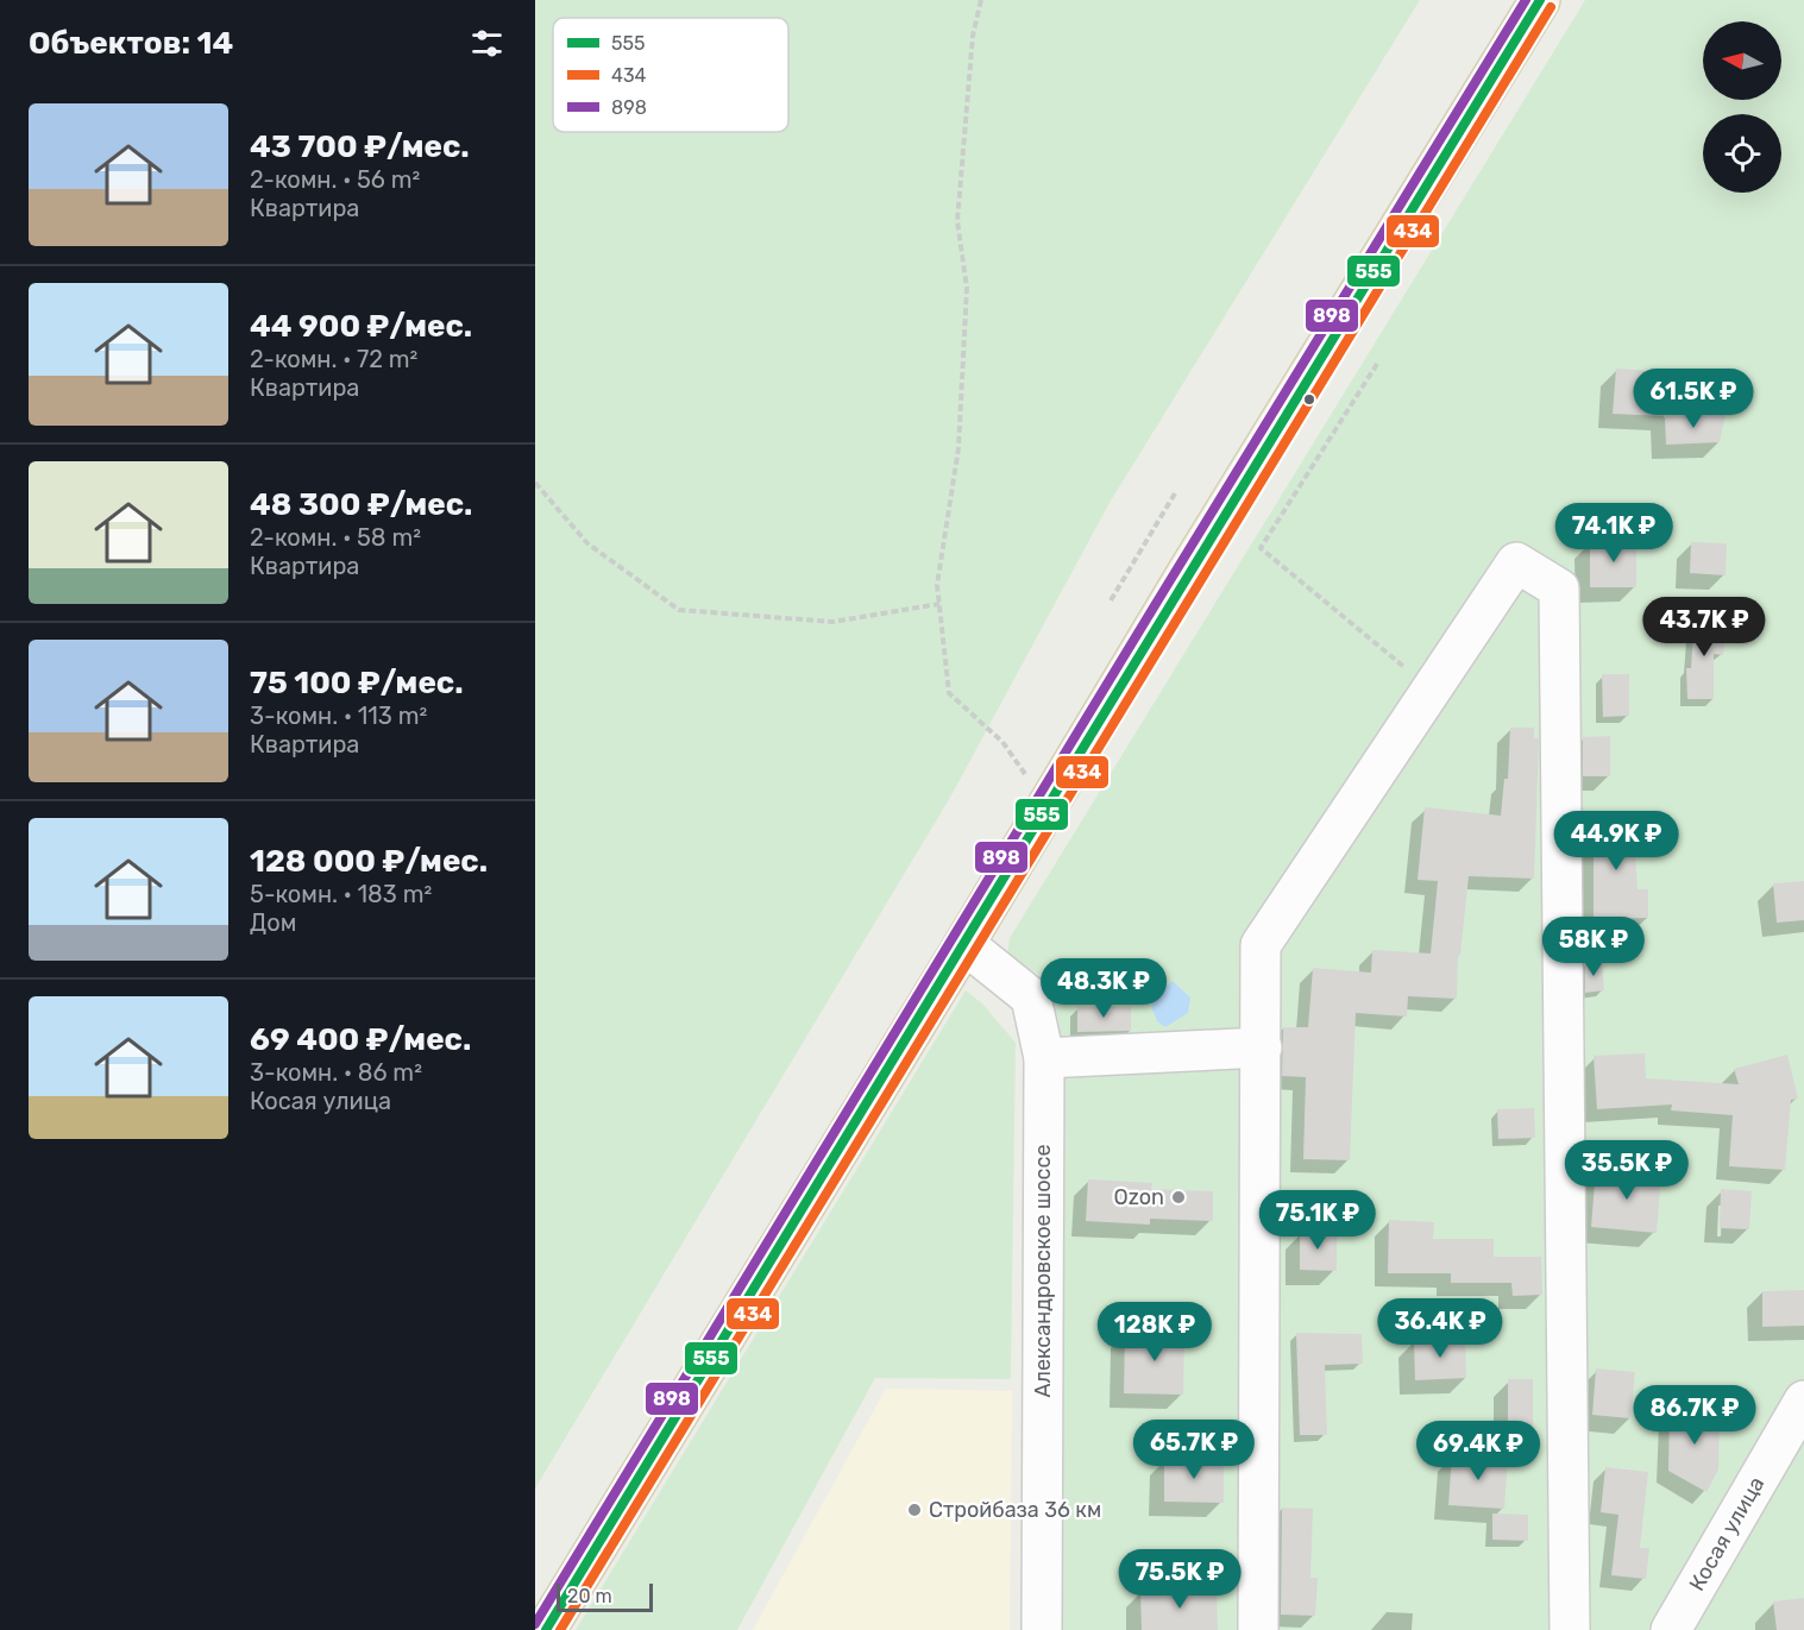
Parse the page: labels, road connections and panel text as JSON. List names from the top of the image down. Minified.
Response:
{"streets":{"street":["Александровское шоссе","Косая улица"]},"places":["Ozon","Стройбаза 36 км"],"lines":["transit line 555","transit line 898","transit line 434"],"legend":["555","434","898"],"scale_bar":"20 m","north":"left","page":{"heading":"Объектов: 14","list":[{"name":"43 700 ₽/мес.","note":"2-комн. · 56 m² · Квартира"},{"name":"44 900 ₽/мес.","note":"2-комн. · 72 m² · Квартира"},{"name":"48 300 ₽/мес.","note":"2-комн. · 58 m² · Квартира"},{"name":"75 100 ₽/мес.","note":"3-комн. · 113 m² · Квартира"},{"name":"128 000 ₽/мес.","note":"5-комн. · 183 m² · Дом"},{"name":"69 400 ₽/мес.","note":"3-комн. · 86 m² · Косая улица"}],"price":["61.5K ₽","74.1K ₽","43.7K ₽","44.9K ₽","58K ₽","48.3K ₽","35.5K ₽","75.1K ₽","36.4K ₽","128K ₽","86.7K ₽","65.7K ₽","69.4K ₽","75.5K ₽"],"scale":"20 m"}}
